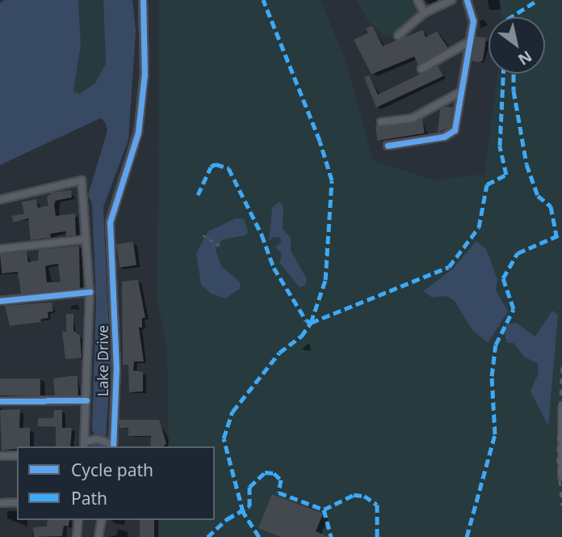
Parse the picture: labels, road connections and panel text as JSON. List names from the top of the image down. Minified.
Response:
{"streets":{"street":["Lake Drive"]},"legend":["Cycle path","Path"],"north":"bottom right"}
